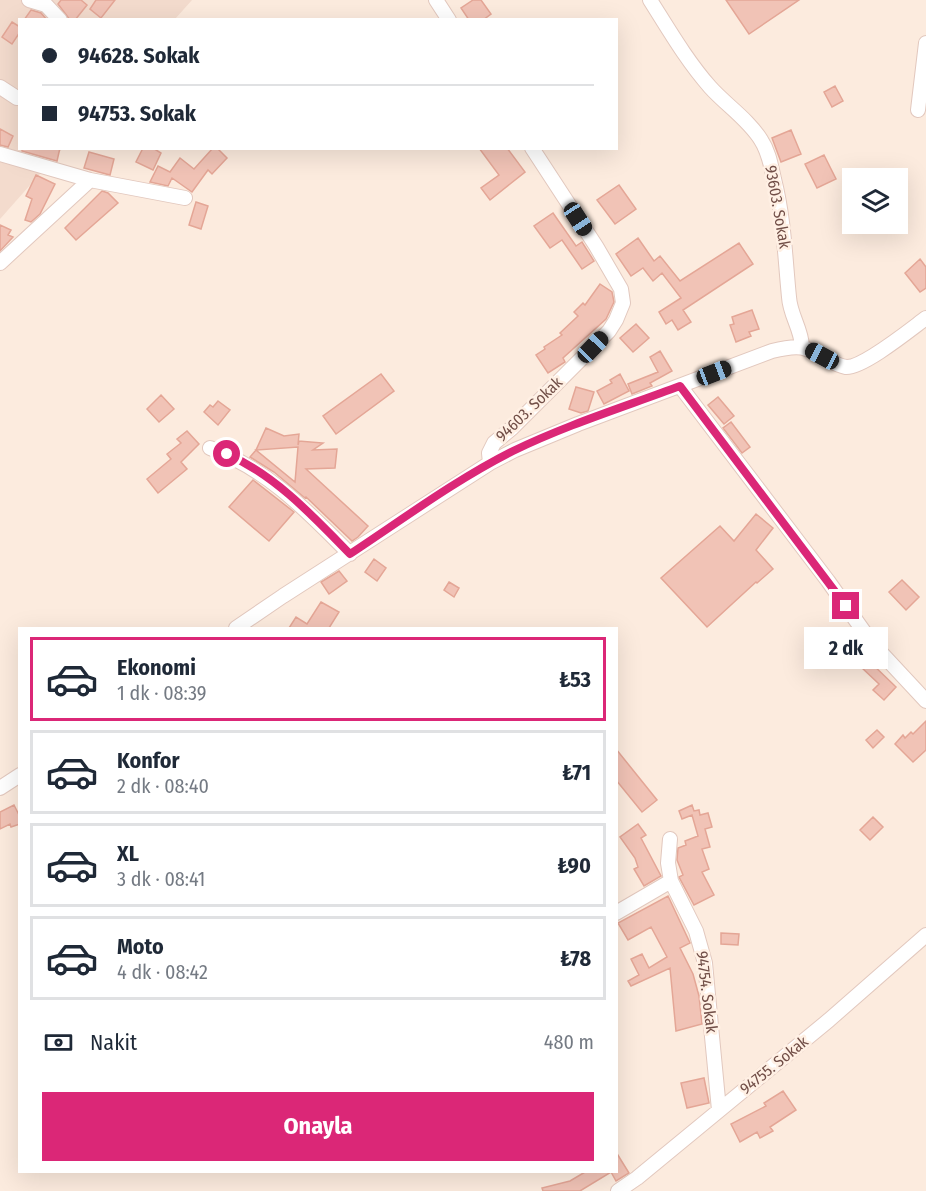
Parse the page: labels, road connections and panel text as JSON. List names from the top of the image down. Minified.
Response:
{"streets":{"street":["93603. Sokak","94603. Sokak","94754. Sokak","94755. Sokak"]},"crossings":[["94754. Sokak","94755. Sokak"]],"page":{"banner":["94628. Sokak","94753. Sokak"],"bubble":"2 dk","list":[{"name":"Ekonomi","note":"1 dk · 08:39","value":"₺53"},{"name":"Konfor","note":"2 dk · 08:40","value":"₺71"},{"name":"XL","note":"3 dk · 08:41","value":"₺90"},{"name":"Moto","note":"4 dk · 08:42","value":"₺78"}],"pay":["Nakit","480 m"],"buttons":"Onayla"}}
